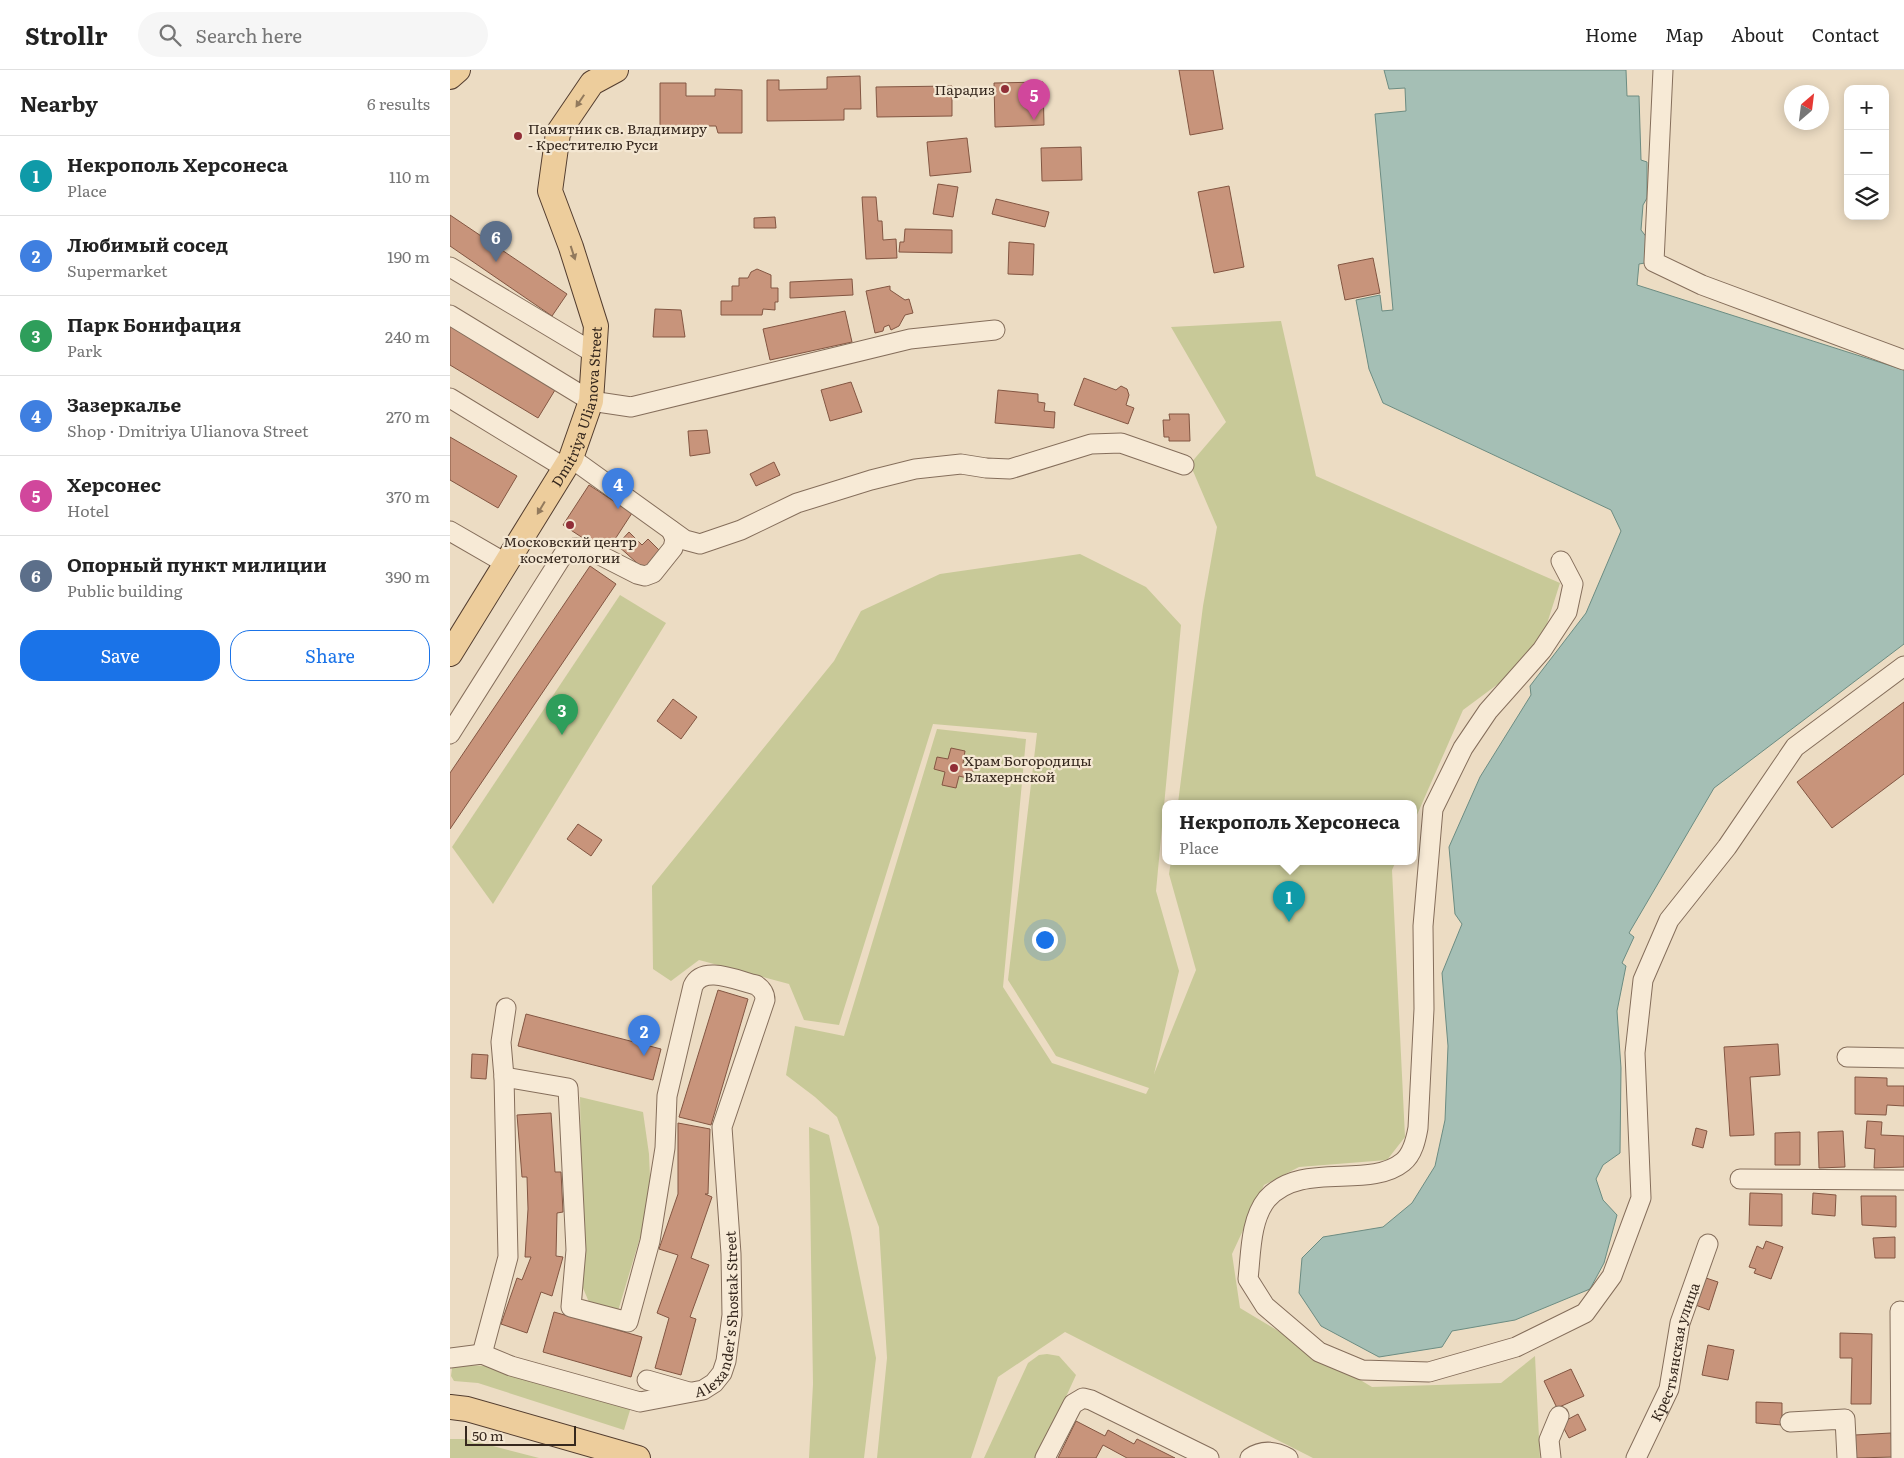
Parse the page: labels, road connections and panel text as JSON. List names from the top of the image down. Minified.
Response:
{"streets":{"main road":["Dmitriya Ulianova Street"],"street":["Alexander's Shostak Street","Крестьянская улица"]},"one_way":["Dmitriya Ulianova Street"],"places":["Парадиз","Памятник св. Владимиру - Крестителю Руси","Московский центр косметологии","Храм Богородицы Влахернской"],"scale_bar":"50 m","north":"top right","page":{"header":"Strollr","search":"Search here","nav":["Home","Map","About","Contact"],"heading":["Nearby","6 results"],"pins":["5","6","4","3","1","2"],"map_buttons":["+","−"],"list":[{"mark":"1","name":"Некрополь Херсонеса","note":"Place","value":"110 m"},{"mark":"2","name":"Любимый сосед","note":"Supermarket","value":"190 m"},{"mark":"3","name":"Парк Бонифация","note":"Park","value":"240 m"},{"mark":"4","name":"Зазеркалье","note":"Shop · Dmitriya Ulianova Street","value":"270 m"},{"mark":"5","name":"Херсонес","note":"Hotel","value":"370 m"},{"mark":"6","name":"Опорный пункт милиции","note":"Public building","value":"390 m"}],"buttons":["Save","Share"],"popup":["Некрополь Херсонеса","Place"],"scale":"50 m"}}
